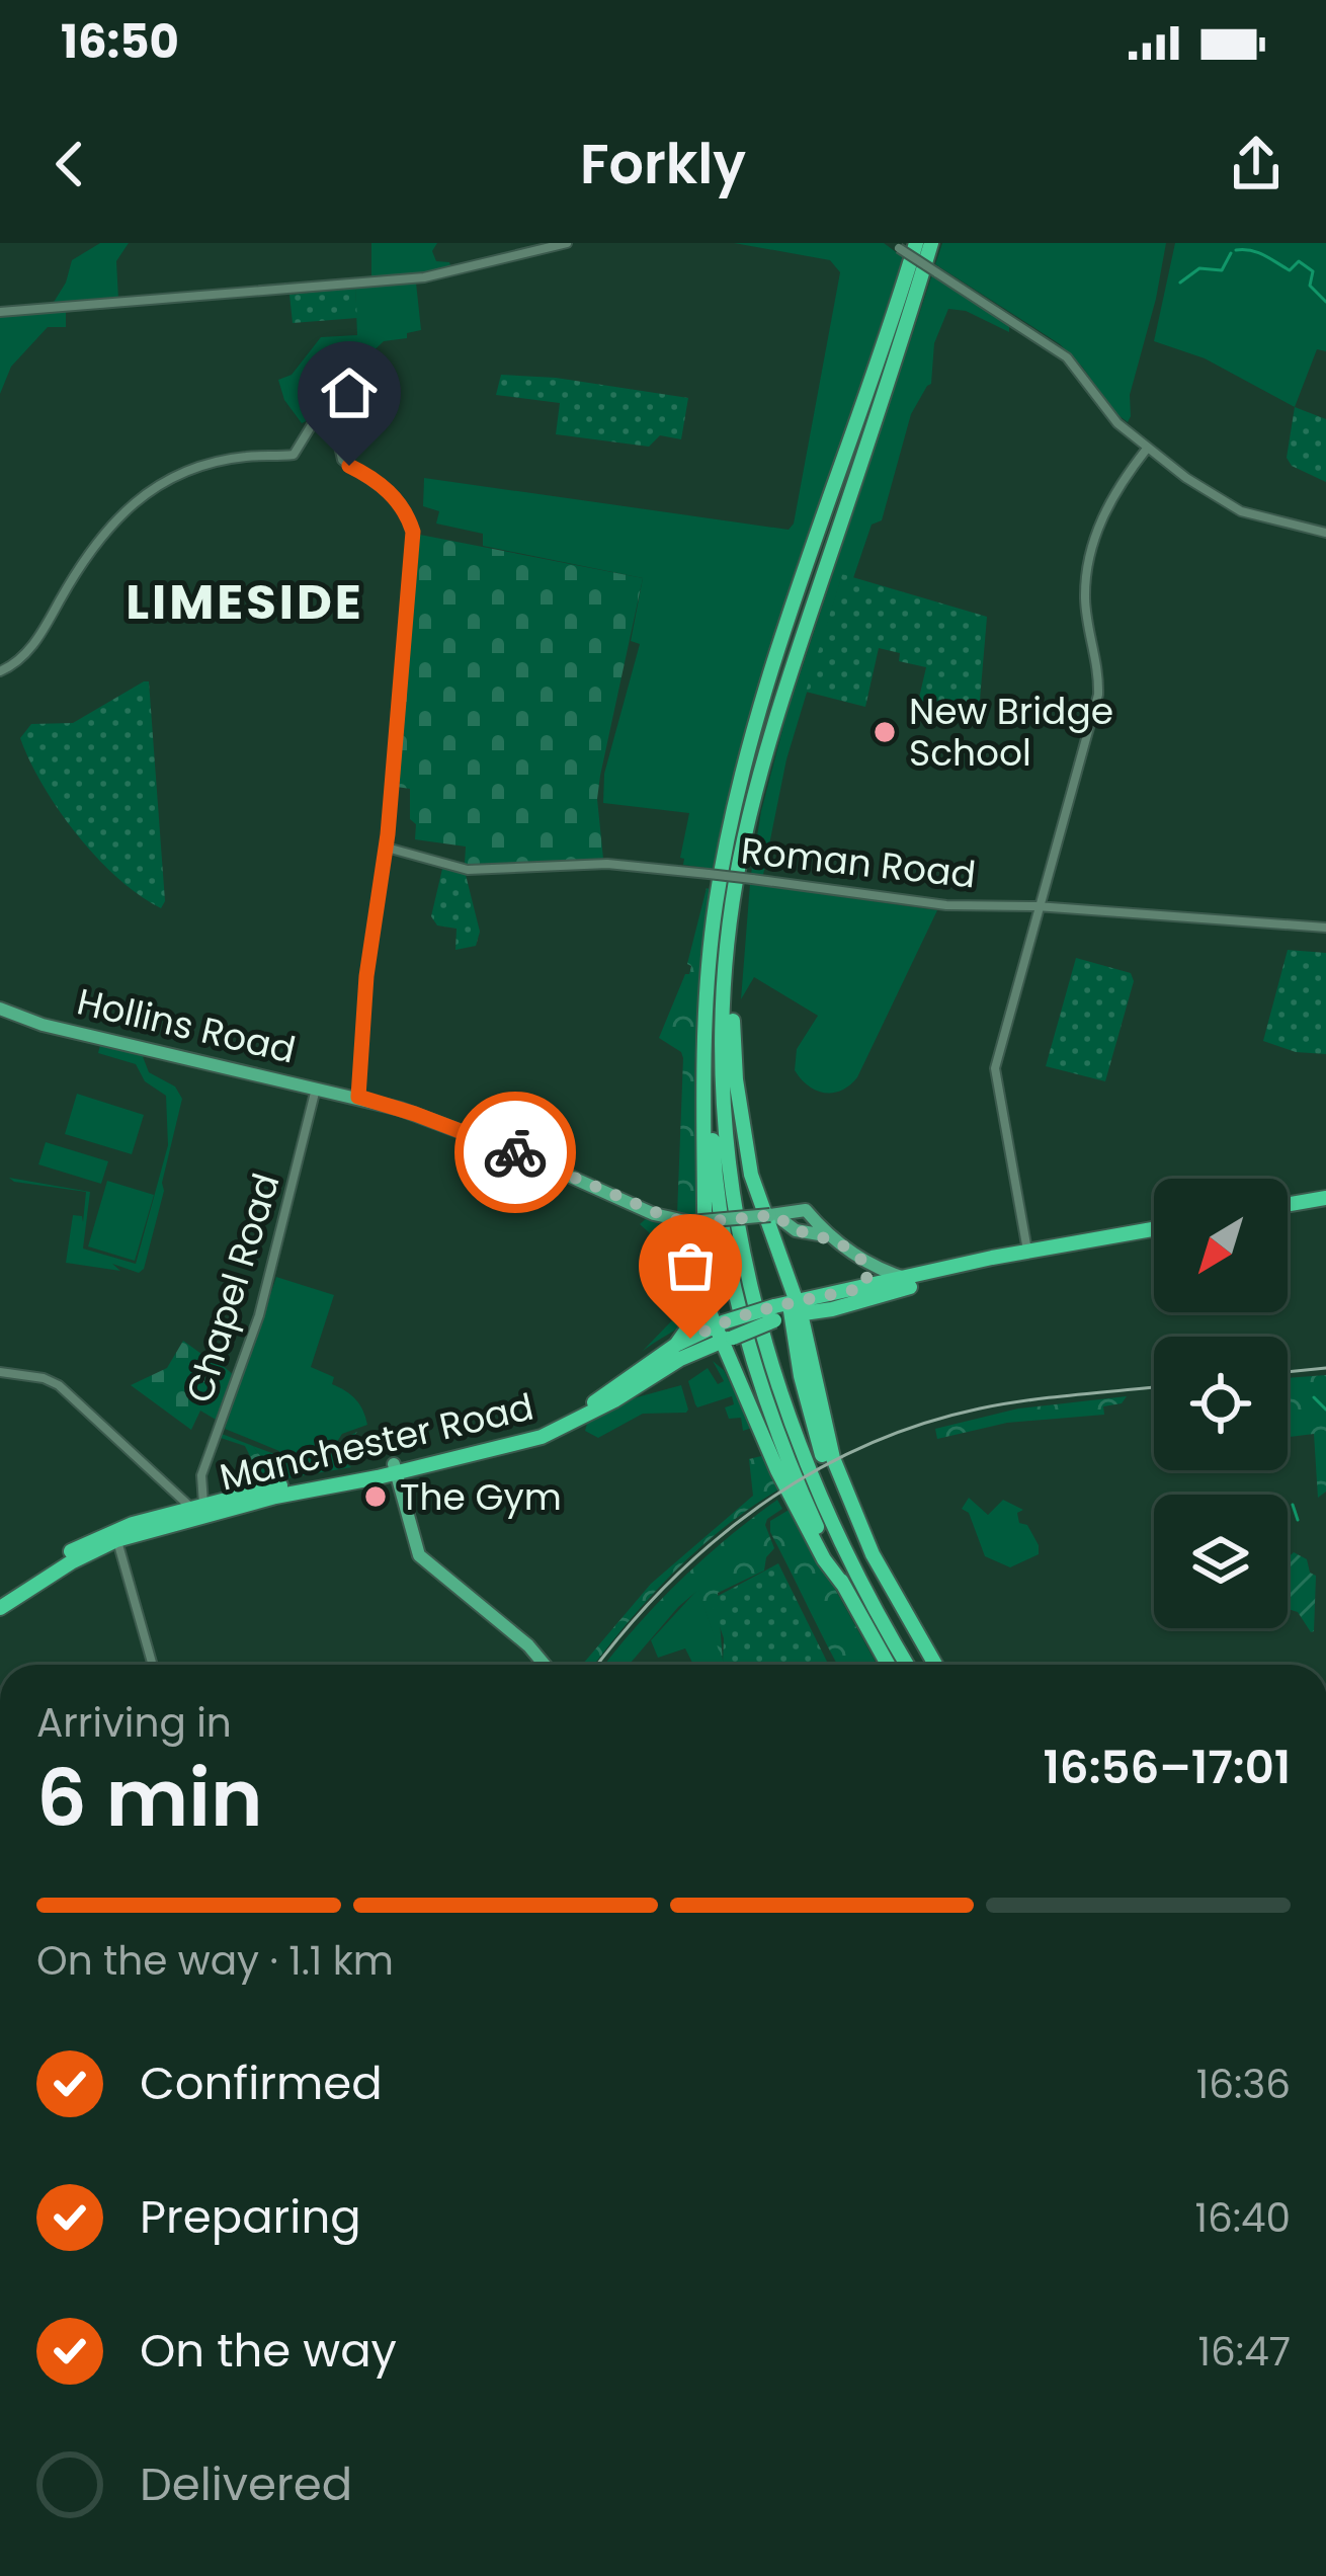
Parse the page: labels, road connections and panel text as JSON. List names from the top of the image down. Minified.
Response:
{"streets":{"highway":["Manchester Road"],"main road":["Hollins Road"],"street":["Roman Road","Chapel Road"]},"crossings":[["Hollins Road","Chapel Road"],["Chapel Road","Manchester Road"]],"districts":["LIMESIDE"],"places":["New Bridge School","The Gym"],"north":"bottom left","page":{"status":"16:50","header":"Forkly","heading":["6 min","Arriving in","16:56–17:01"],"bar":"On the way · 1.1 km","list":[["Confirmed","16:36"],["Preparing","16:40"],["On the way","16:47"],"Delivered"]}}
